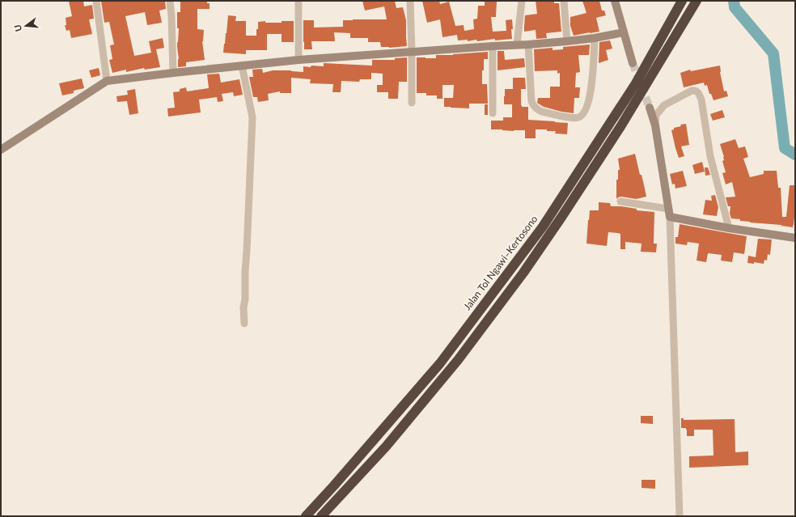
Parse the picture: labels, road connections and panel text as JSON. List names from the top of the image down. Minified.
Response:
{"streets":{"highway":["Jalan Tol Ngawi–Kertosono"]},"north":"left"}
